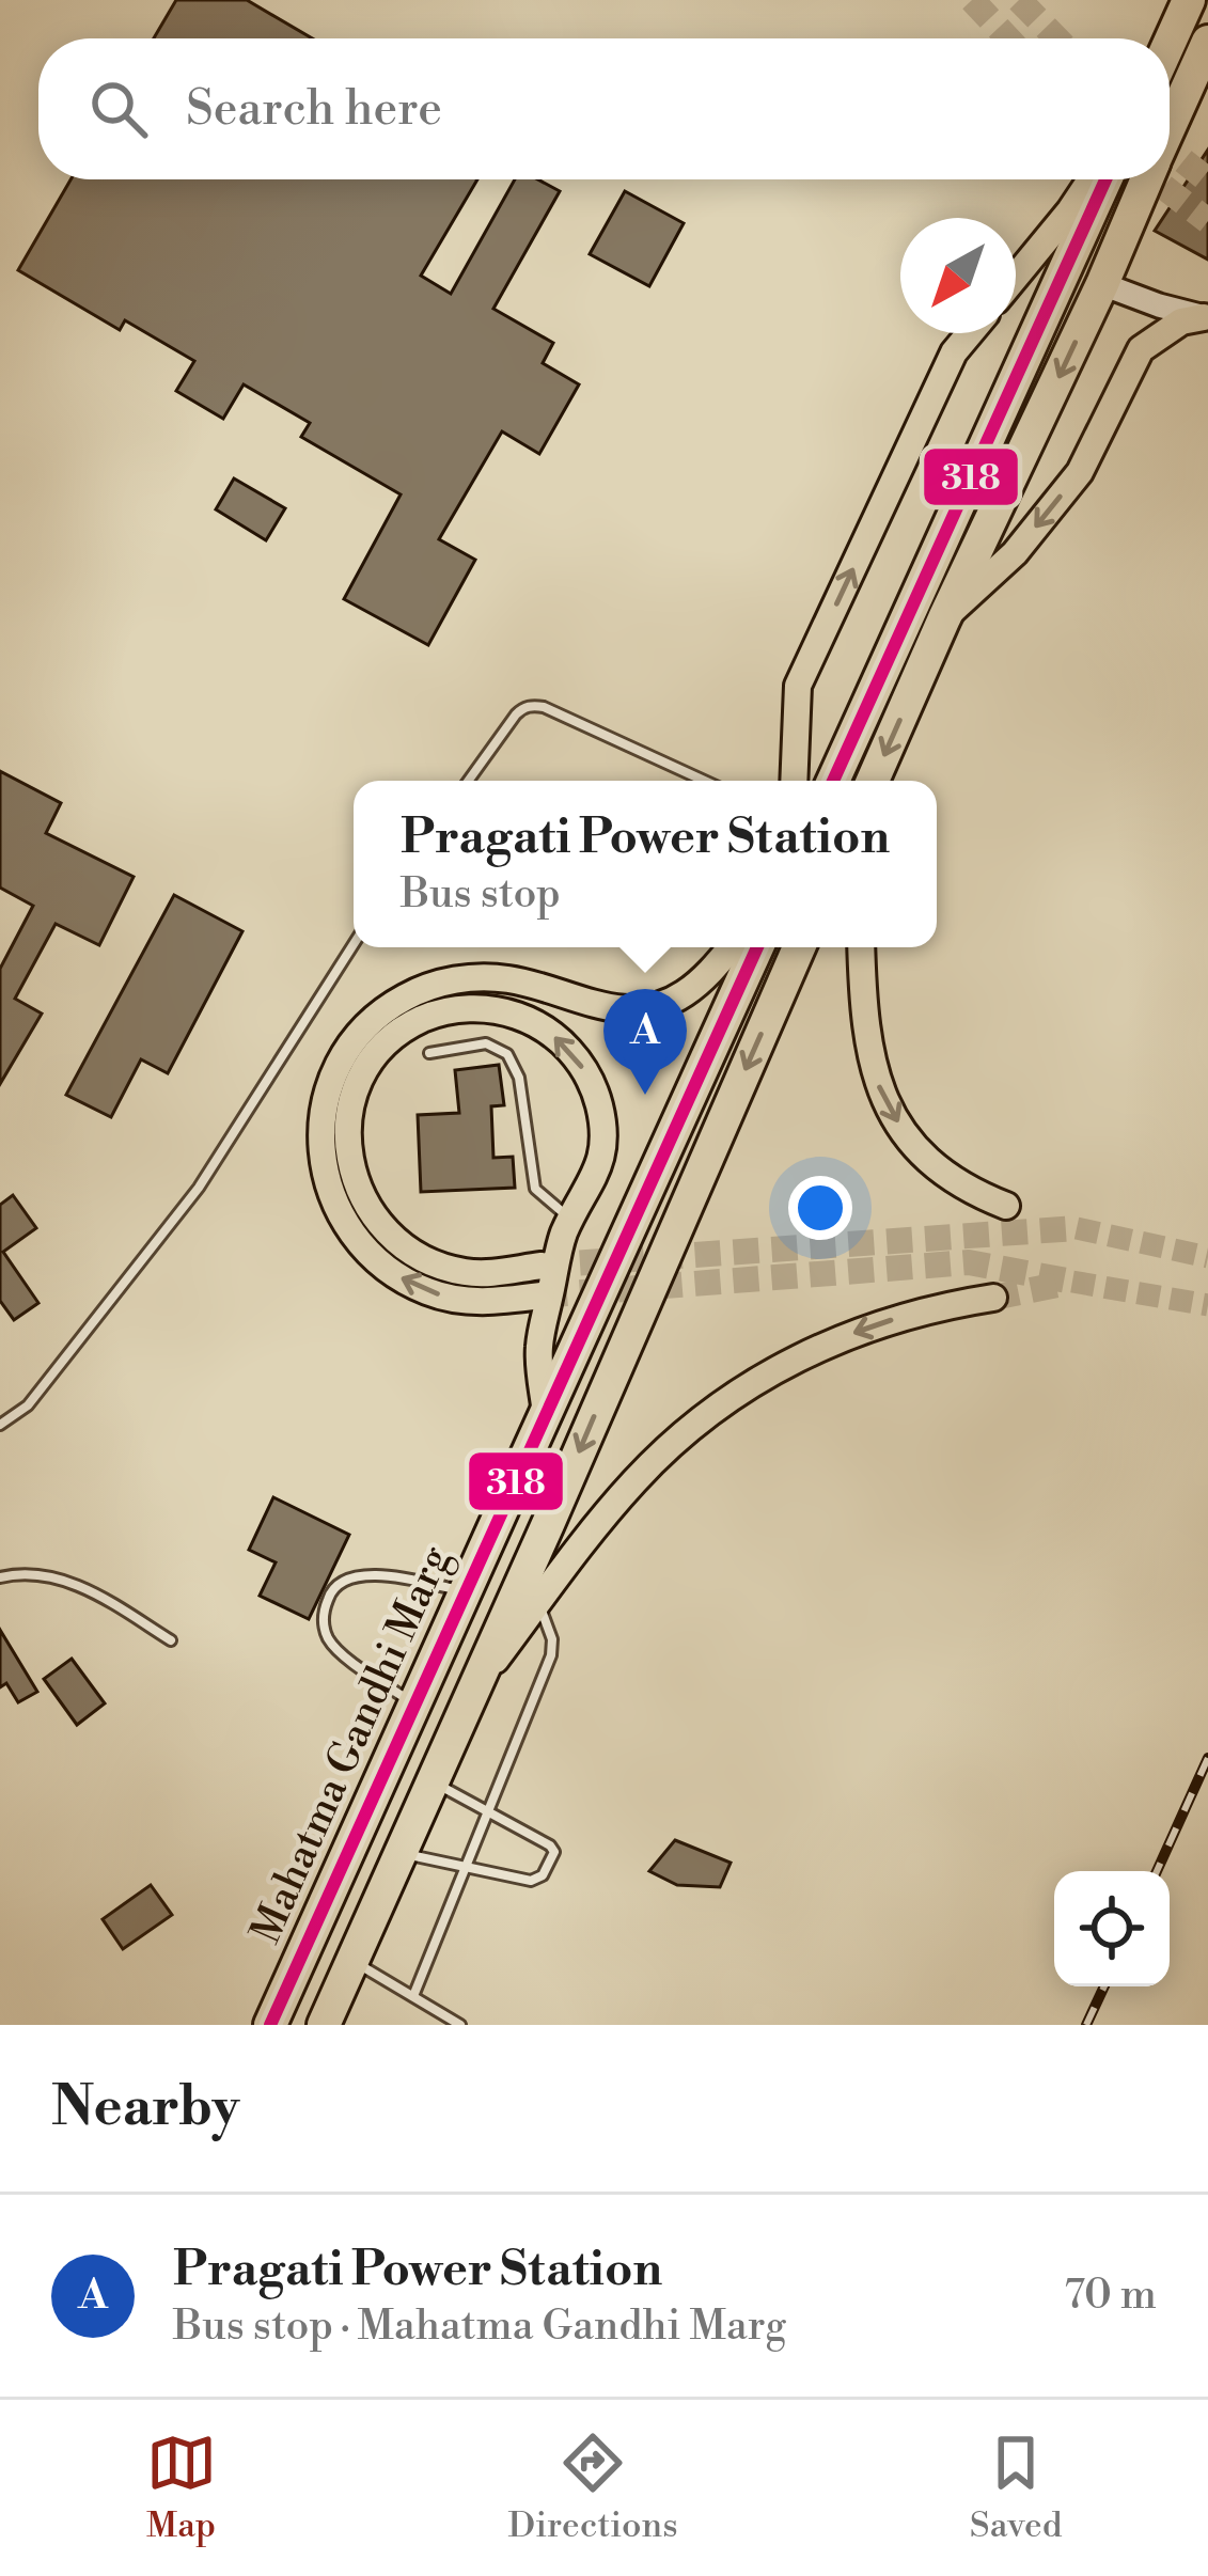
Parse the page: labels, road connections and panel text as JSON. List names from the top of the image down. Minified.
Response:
{"streets":{"highway":["Mahatma Gandhi Marg"]},"lines":["transit line 318"],"north":"bottom left","page":{"search":"Search here","popup":["Pragati Power Station","Bus stop"],"pins":"A","heading":"Nearby","list":[{"mark":"A","name":"Pragati Power Station","note":"Bus stop · Mahatma Gandhi Marg","value":"70 m"}],"nav":["Map","Directions","Saved"]}}
